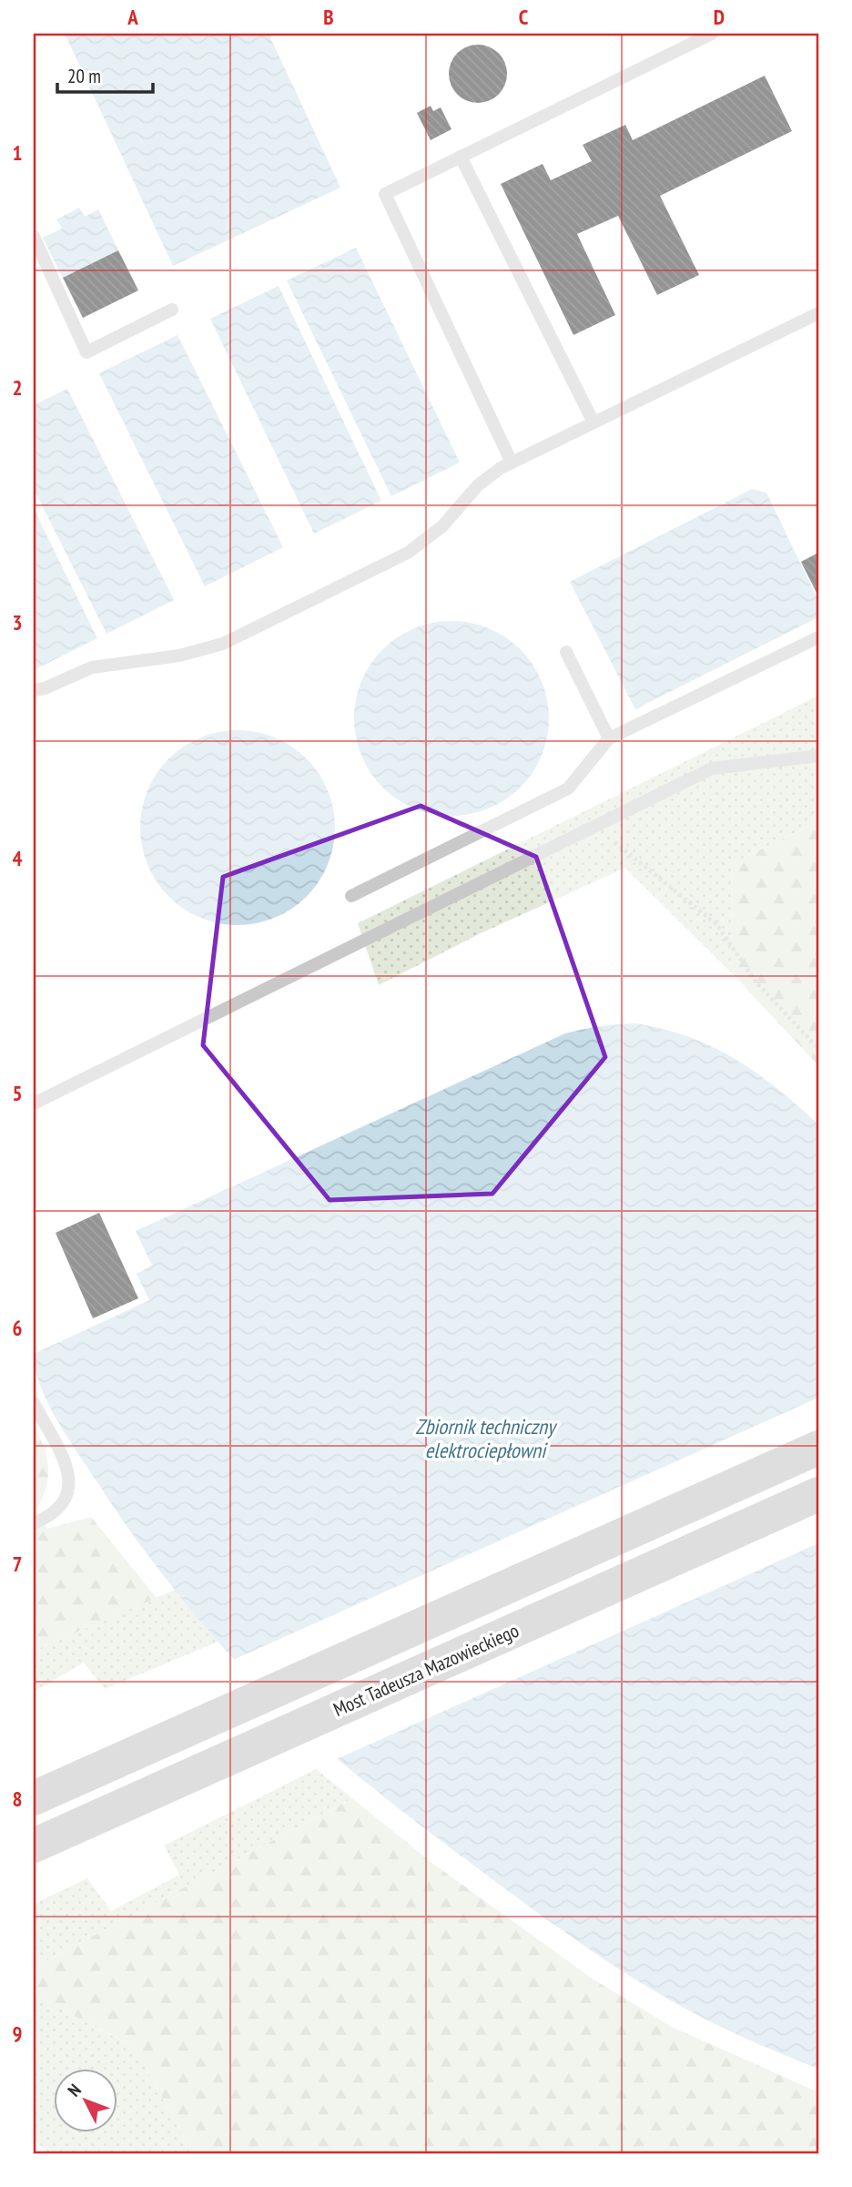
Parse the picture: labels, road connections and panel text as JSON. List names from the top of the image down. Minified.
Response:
{"streets":{"main road":["Most Tadeusza Mazowieckiego"]},"water":["Zbiornik techniczny elektrociepłowni"],"scale_bar":"20 m","north":"top left","grid":{"columns":["A","B","C","D"],"rows":["1","2","3","4","5","6","7","8","9"]}}
